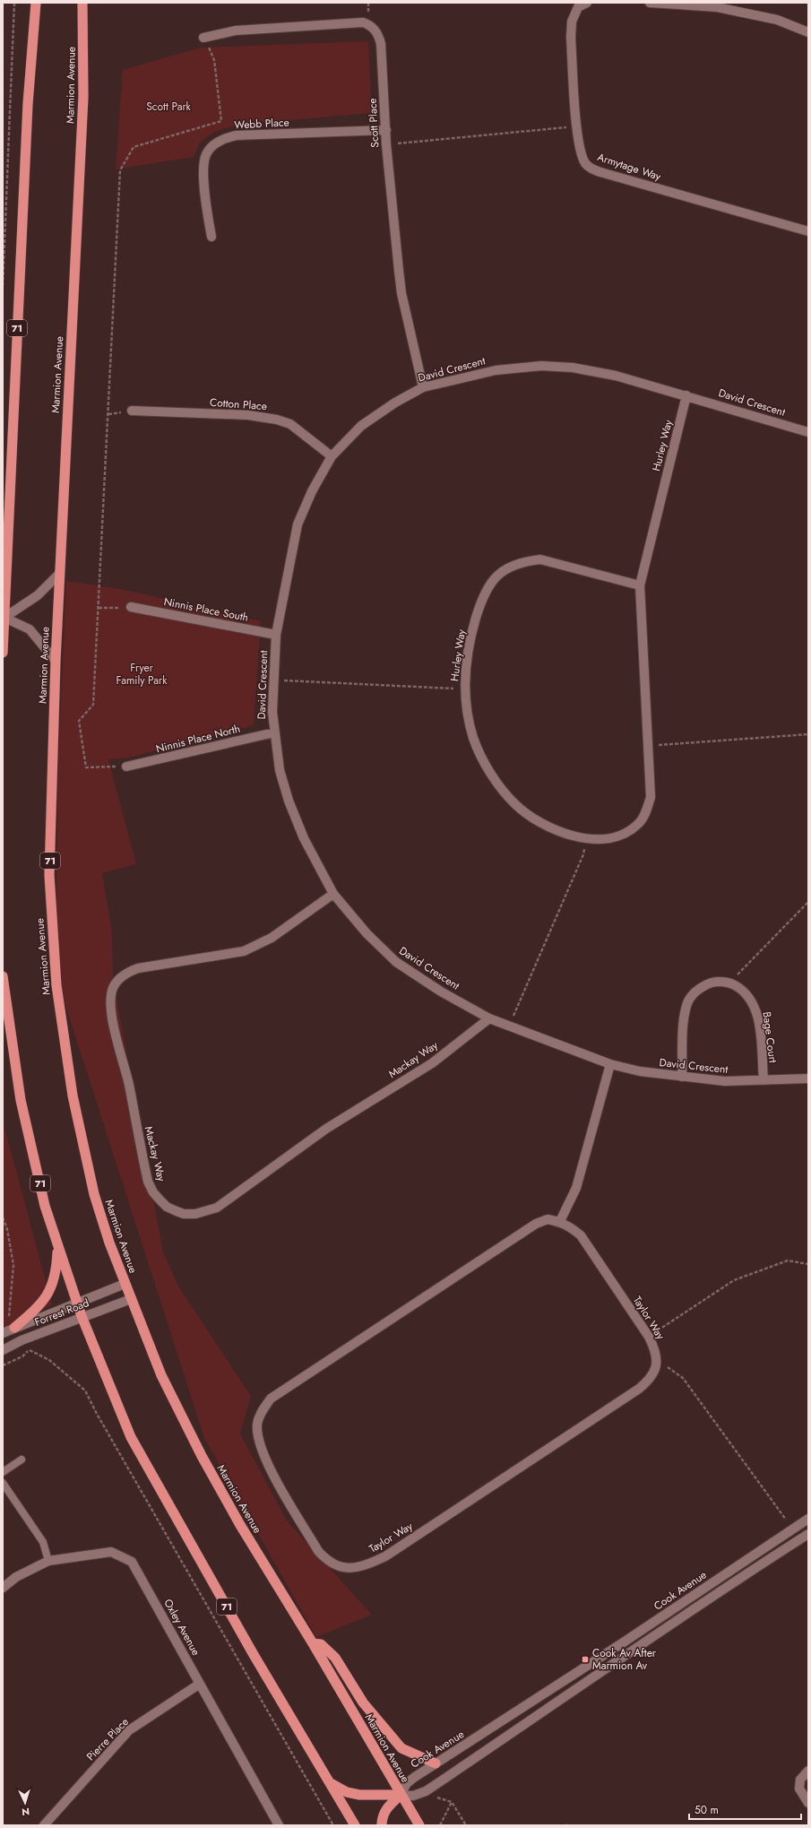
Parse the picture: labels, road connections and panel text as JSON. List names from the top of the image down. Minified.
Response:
{"streets":{"highway":["Marmion Avenue","71"],"street":["Scott Place","Webb Place","Armytage Way","David Crescent","Cotton Place","Hurley Way","Ninnis Place South","Ninnis Place North","Bage Court","Mackay Way","Forrest Road","Taylor Way","Cook Avenue","Oxley Avenue","Pierre Place"]},"crossings":[["Marmion Avenue","Forrest Road"],["Marmion Avenue","Cook Avenue"],["Scott Place","Webb Place"],["Scott Place","David Crescent"],["71","Forrest Road"],["David Crescent","Cotton Place"],["David Crescent","Hurley Way"],["David Crescent","Ninnis Place South"],["David Crescent","Ninnis Place North"],["David Crescent","Bage Court"],["David Crescent","Mackay Way"],["Oxley Avenue","Pierre Place"]],"parks":["Scott Park","Fryer Family Park"],"places":{"transit":["Cook Av After Marmion Av"]},"scale_bar":"50 m","north":"bottom"}
